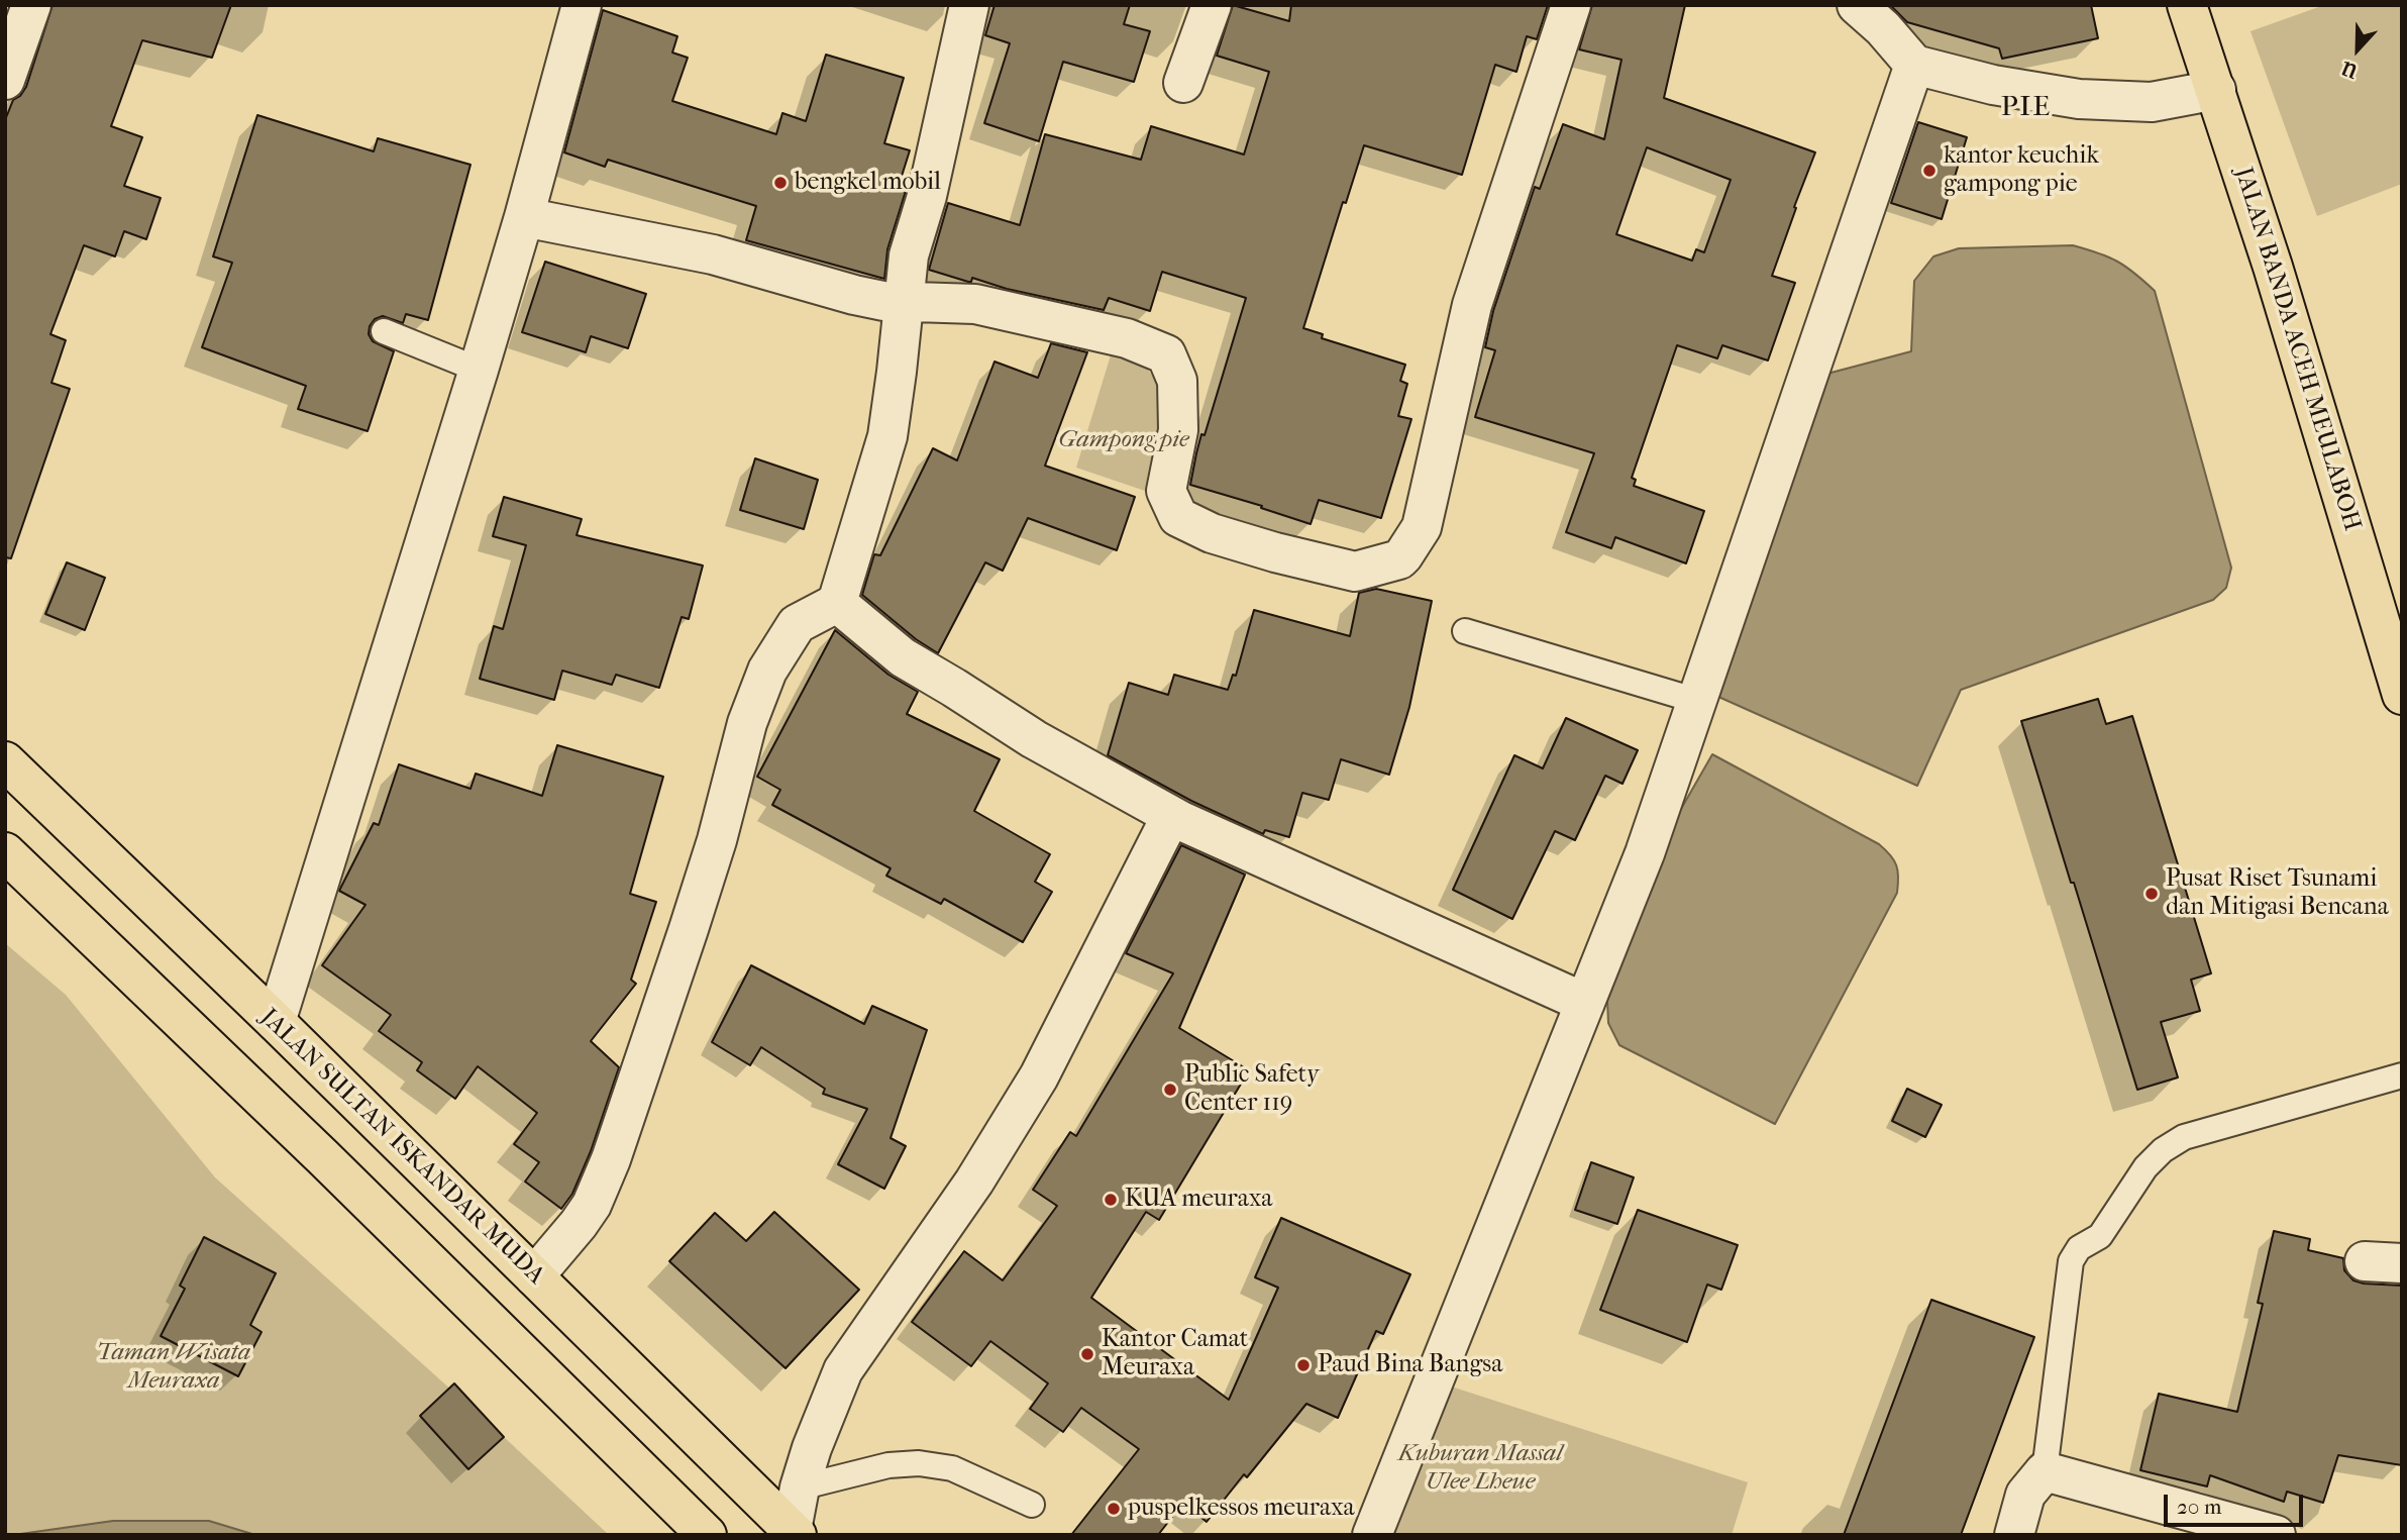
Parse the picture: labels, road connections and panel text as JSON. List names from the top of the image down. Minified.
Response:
{"streets":{"highway":["JALAN BANDA ACEH MEULABOH","JALAN SULTAN ISKANDAR MUDA"]},"districts":["PIE"],"parks":["Gampong pie","Taman Wisata Meuraxa","Kuburan Massal Ulee Lheue"],"places":["kantor keuchik gampong pie","bengkel mobil","Pusat Riset Tsunami dan Mitigasi Bencana","Public Safety Center 119","KUA meuraxa","Kantor Camat Meuraxa","Paud Bina Bangsa","puspelkessos meuraxa"],"scale_bar":"20 m","north":"bottom"}
